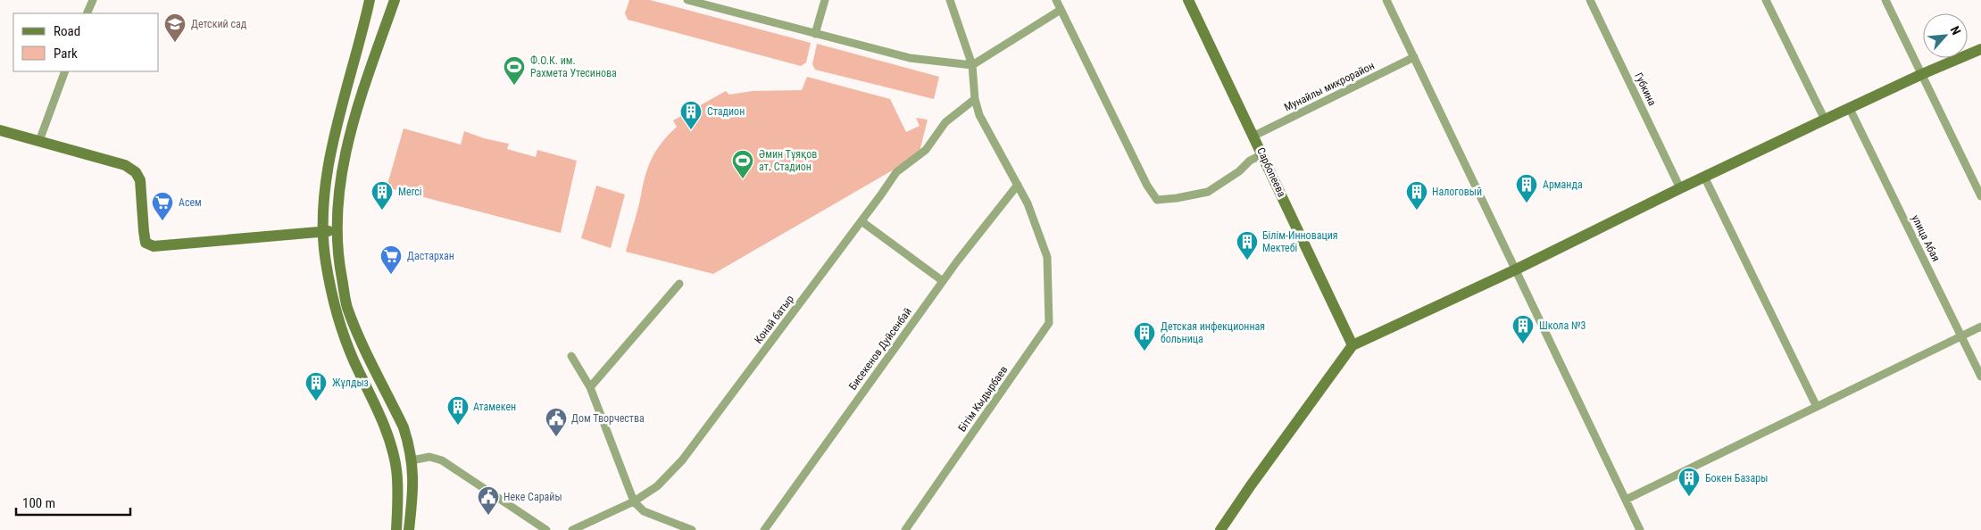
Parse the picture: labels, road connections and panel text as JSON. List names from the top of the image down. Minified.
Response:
{"streets":{"street":["Мунайлы микрорайон","Губкина","Сарбопеева","улица Абая","Конай батыр","Бисекенов Дуйсенбай","Бiтiм Кыдырбаев"]},"crossings":[["Мунайлы микрорайон","Сарбопеева"],["Конай батыр","Бiтiм Кыдырбаев"],["Бисекенов Дуйсенбай","Бiтiм Кыдырбаев"]],"places":{"school or university":["Детский сад"],"sports":["Ф.О.К. им. Рахмета Утесинова","Әмин Тұяқов ат. Стадион"],"building":["Стадион","Арманда","Merci","Налоговый","Білім-Инновация Мектебі","Школа №3","Детская инфекционная больница","Жұлдыз","Атамекен","Бокен Базары"],"supermarket":["Асем","Дастархан"],"public building":["Дом Творчества","Неке Сарайы"]},"legend":["Road","Park"],"scale_bar":"100 m","north":"top right"}
